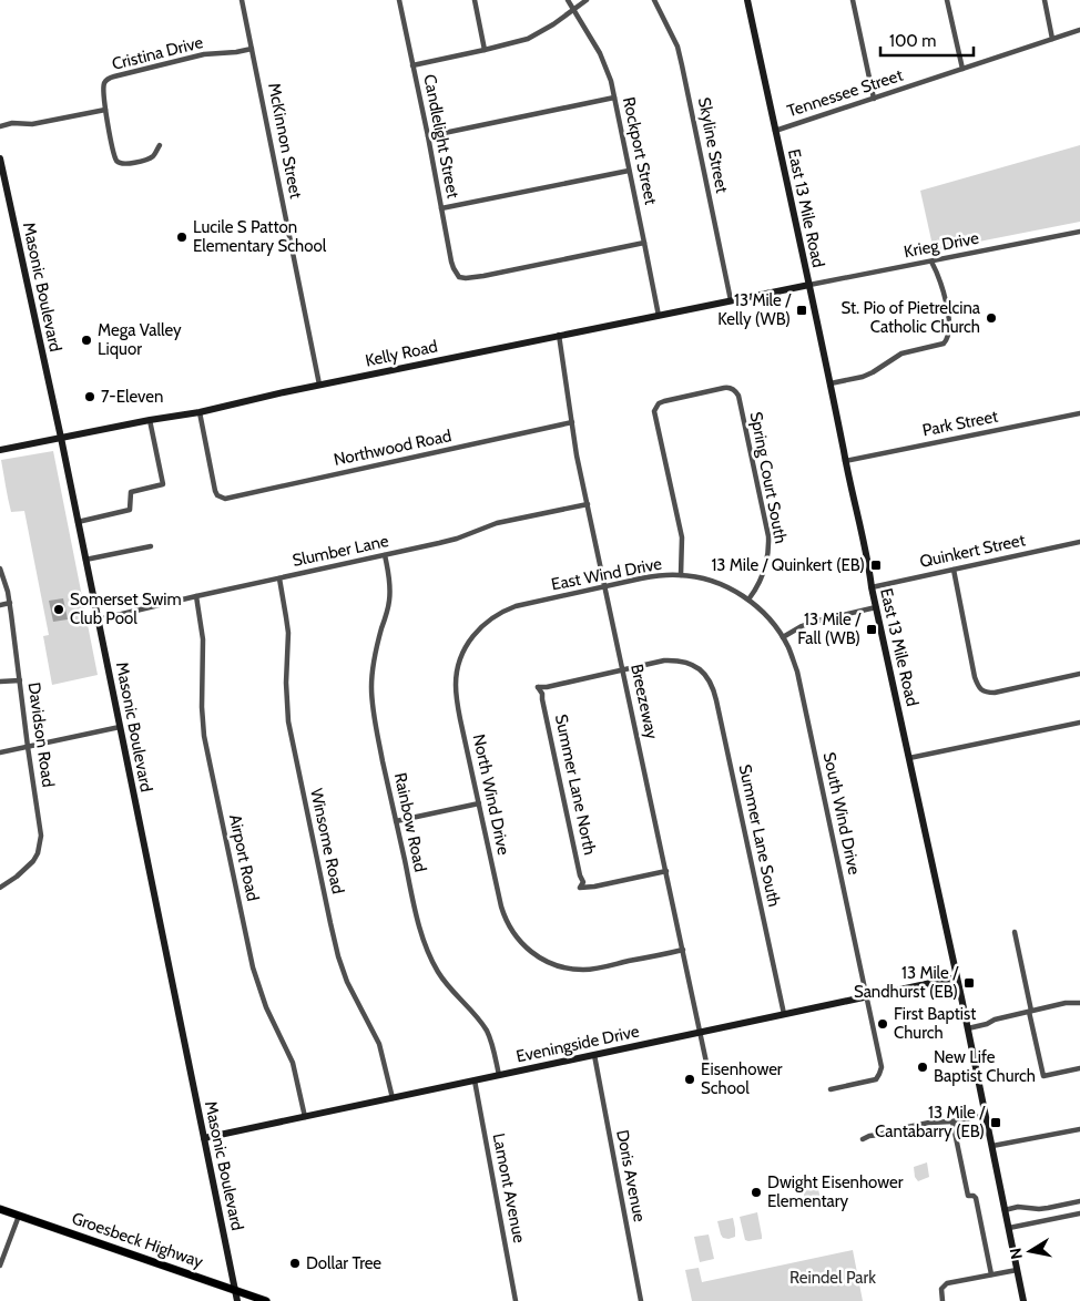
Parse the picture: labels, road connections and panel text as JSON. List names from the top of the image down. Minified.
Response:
{"streets":{"main road":["Groesbeck Highway"],"street":["Cristina Drive","Tennessee Street","Candlelight Street","McKinnon Street","Skyline Street","Rockport Street","East 13 Mile Road","Krieg Drive","Masonic Boulevard","Kelly Road","Park Street","Northwood Road","Spring Court South","Slumber Lane","Quinkert Street","East Wind Drive","Breezeway","Davidson Road","Summer Lane North","North Wind Drive","South Wind Drive","Rainbow Road","Summer Lane South","Winsome Road","Airport Road","Eveningside Drive","Doris Avenue","Lamont Avenue"]},"crossings":[["Cristina Drive","McKinnon Street"],["Tennessee Street","East 13 Mile Road"],["Candlelight Street","Rockport Street"],["McKinnon Street","Kelly Road"],["Skyline Street","Kelly Road"],["Rockport Street","Kelly Road"],["East 13 Mile Road","Krieg Drive"],["East 13 Mile Road","Kelly Road"],["East 13 Mile Road","Park Street"],["East 13 Mile Road","Quinkert Street"],["East 13 Mile Road","Eveningside Drive"],["Krieg Drive","Kelly Road"],["Masonic Boulevard","Kelly Road"],["Masonic Boulevard","Slumber Lane"],["Masonic Boulevard","Eveningside Drive"],["Masonic Boulevard","Groesbeck Highway"],["Kelly Road","Northwood Road"],["Kelly Road","Breezeway"],["Northwood Road","Breezeway"],["Spring Court South","East Wind Drive"],["Slumber Lane","Breezeway"],["Slumber Lane","Rainbow Road"],["Slumber Lane","Winsome Road"],["Slumber Lane","Airport Road"],["East Wind Drive","Breezeway"],["East Wind Drive","North Wind Drive"],["East Wind Drive","South Wind Drive"],["Breezeway","Summer Lane North"],["Breezeway","North Wind Drive"],["Breezeway","Summer Lane South"],["Breezeway","Eveningside Drive"],["Summer Lane North","Summer Lane South"],["South Wind Drive","Eveningside Drive"],["Rainbow Road","Eveningside Drive"],["Summer Lane South","Eveningside Drive"],["Winsome Road","Eveningside Drive"],["Airport Road","Eveningside Drive"],["Eveningside Drive","Doris Avenue"],["Eveningside Drive","Lamont Avenue"]],"parks":["Reindel Park"],"places":{"other":["Lucile S Patton Elementary School","St. Pio of Pietrelcina Catholic Church","Mega Valley Liquor","7-Eleven","Somerset Swim Club Pool","First Baptist Church","New Life Baptist Church","Eisenhower School","Dwight Eisenhower Elementary","Dollar Tree"],"transit":["13 Mile / Kelly (WB)","13 Mile / Quinkert (EB)","13 Mile / Fall (WB)","13 Mile / Sandhurst (EB)","13 Mile / Cantabarry (EB)"]},"scale_bar":"100 m","north":"left"}
